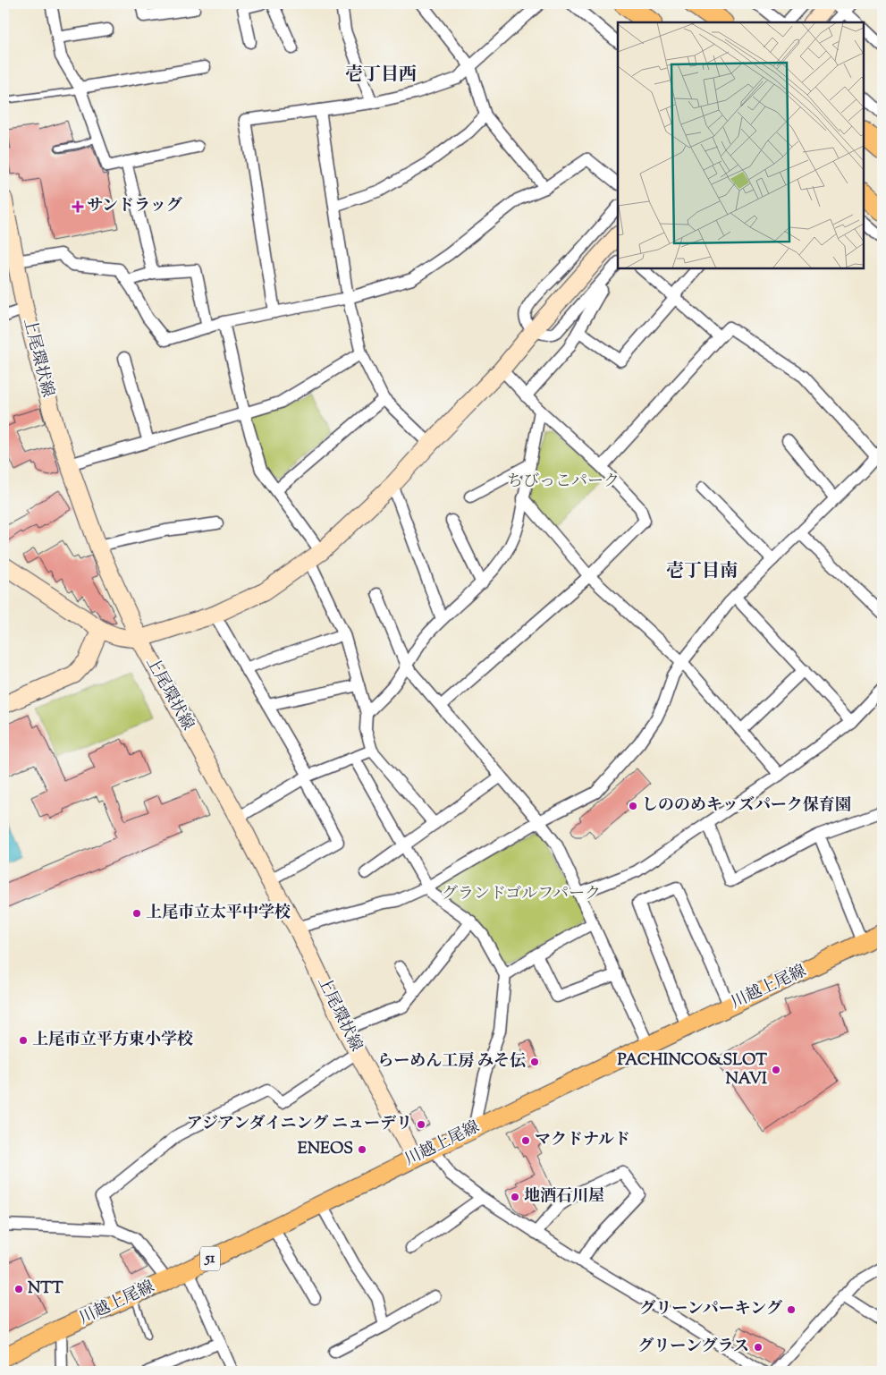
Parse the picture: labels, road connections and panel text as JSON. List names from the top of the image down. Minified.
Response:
{"streets":{"main road":["上尾環状線","川越上尾線","51"]},"crossings":[["上尾環状線","川越上尾線"]],"districts":["壱丁目西","壱丁目南"],"parks":["ちびっこパーク","グランドゴルフパーク"],"places":{"health":["サンドラッグ"],"other":["しののめキッズパーク保育園","上尾市立太平中学校","上尾市立平方東小学校","らーめん工房 みそ伝","PACHINCO&SLOT NAVI","アジアンダイニング ニューデリ","マクドナルド","ENEOS","地酒石川屋","NTT","グリーンパーキング","グリーングラス"]}}
